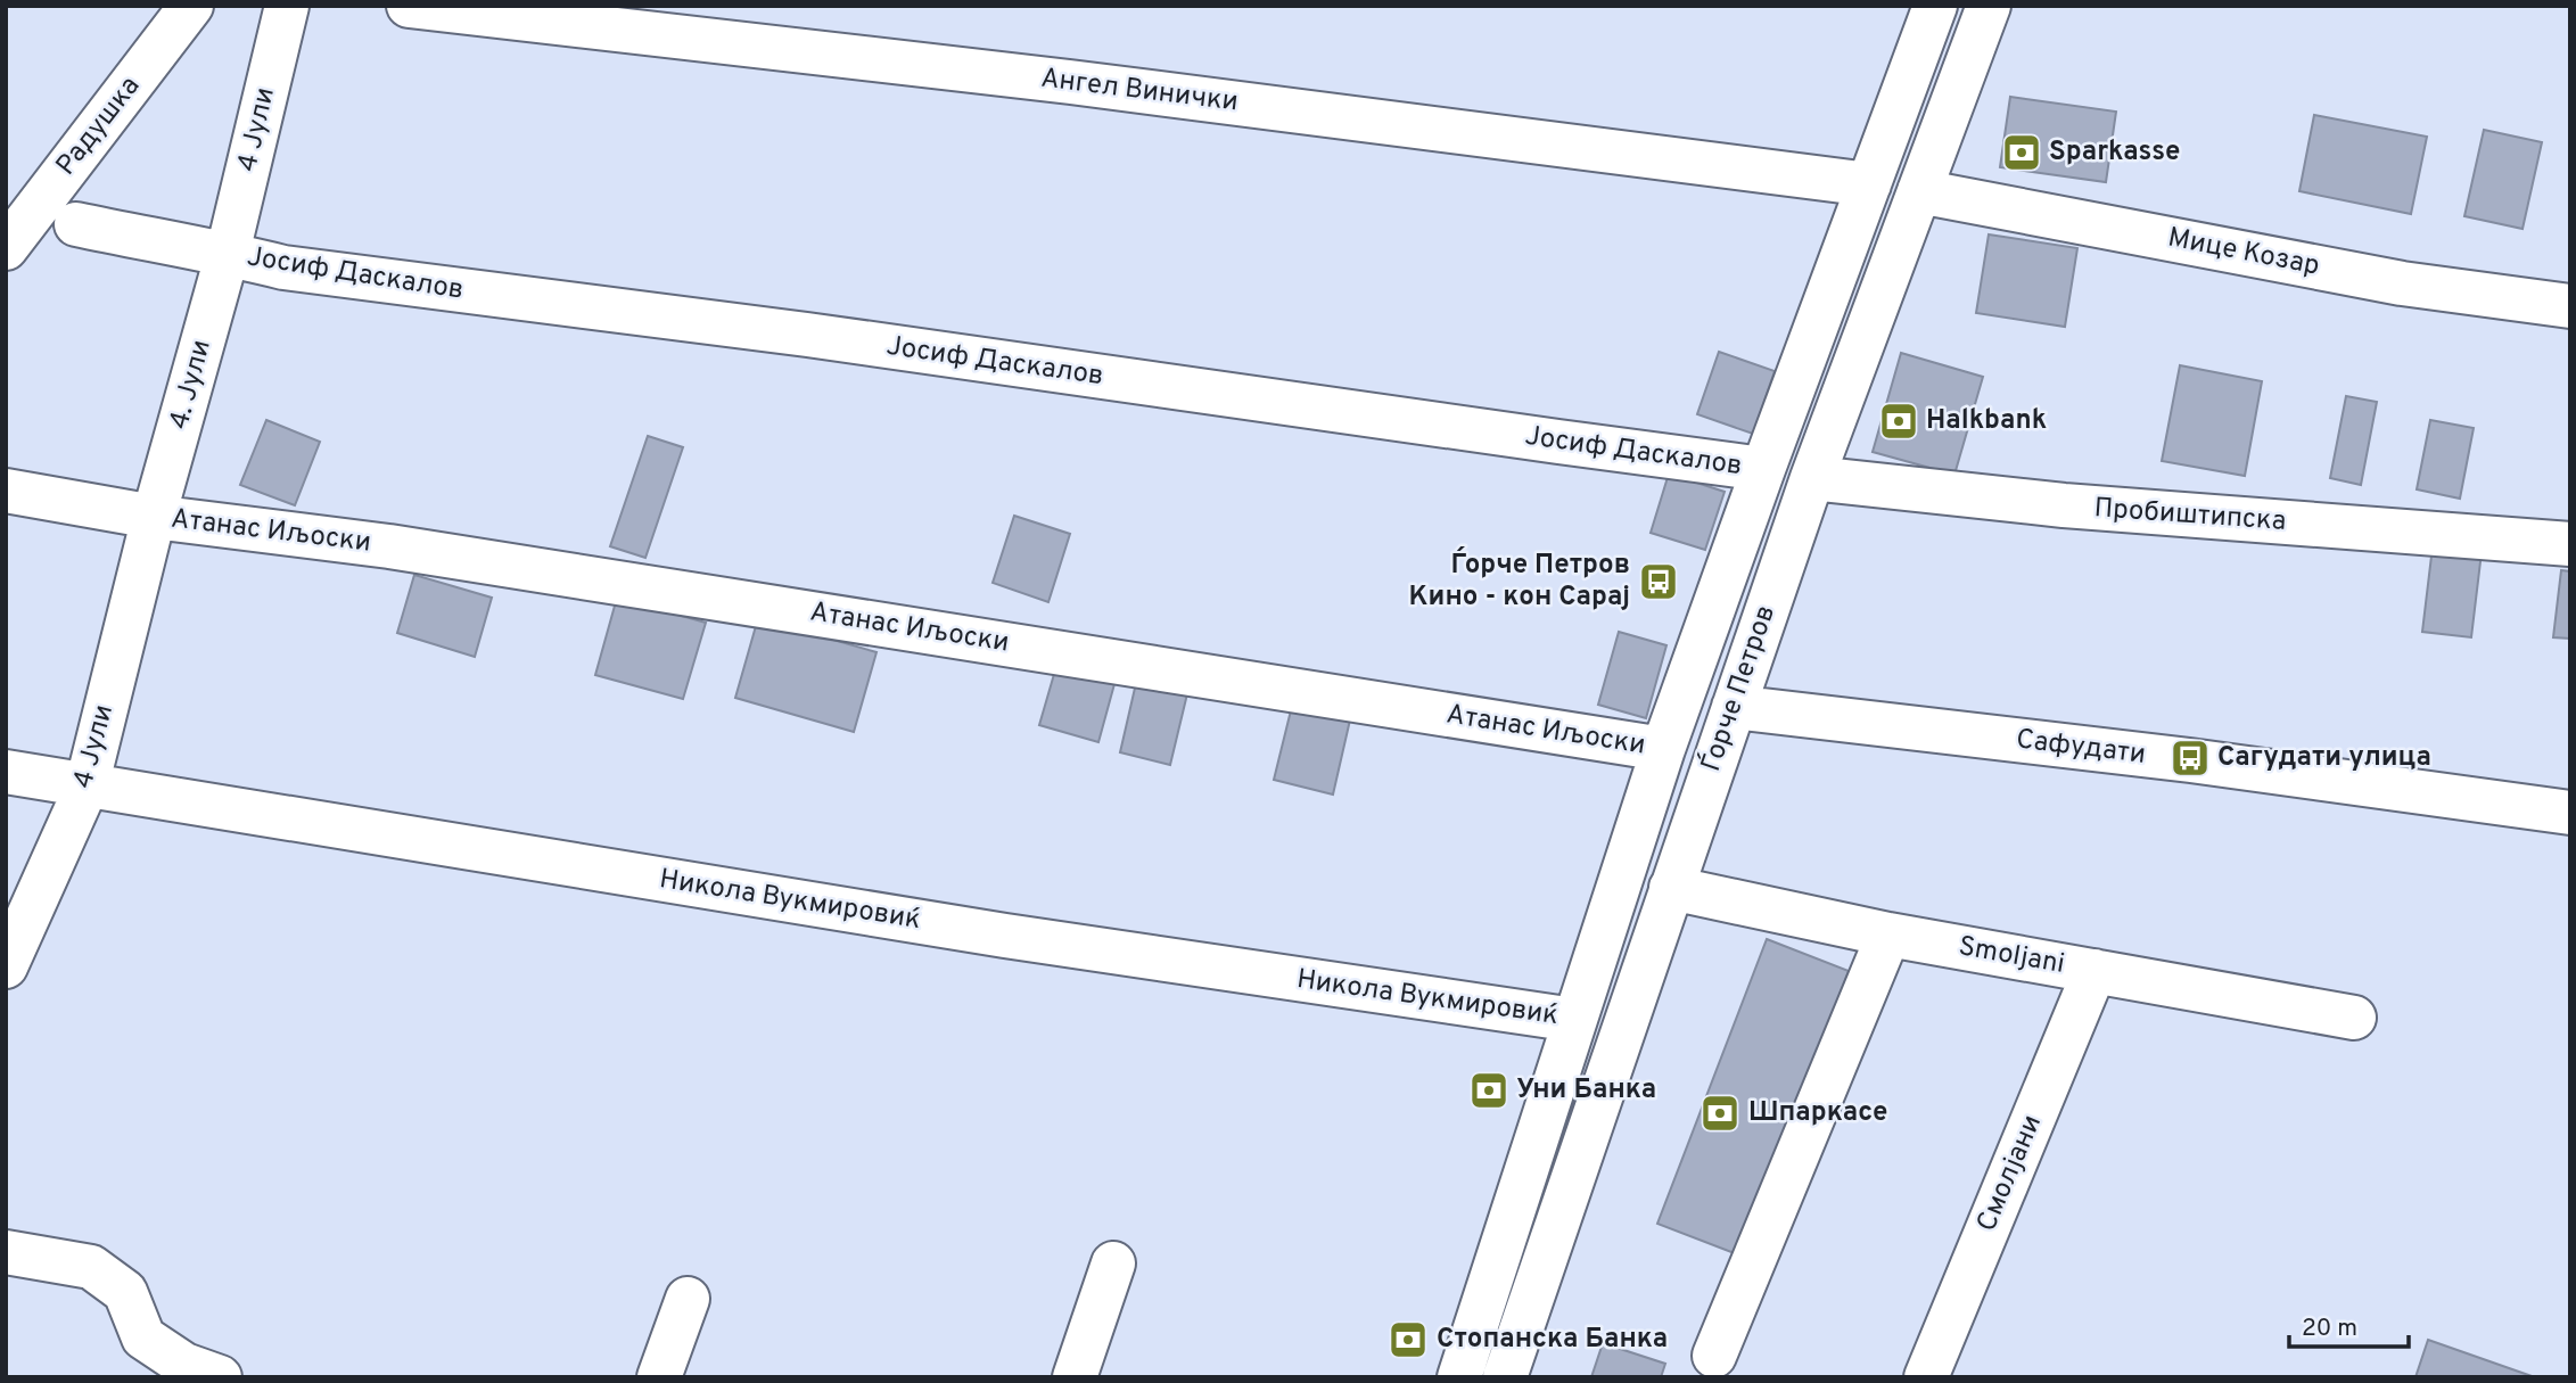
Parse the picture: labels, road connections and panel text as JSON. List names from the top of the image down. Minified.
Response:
{"streets":{"street":["Ангел Винички","Радушка","4 Јули","Мице Козар","Јосиф Даскалов","4. Јули","Пробиштипска","Aтанас Иљоски","Ѓорче Петров","Сафудати","Никола Вукмировиќ","Smoljani","Смолјани"]},"crossings":[["Ангел Винички","Ѓорче Петров"],["4 Јули","Јосиф Даскалов"],["4 Јули","4. Јули"],["4 Јули","Aтанас Иљоски"],["4 Јули","Никола Вукмировиќ"],["Мице Козар","Ѓорче Петров"],["Јосиф Даскалов","4. Јули"],["Јосиф Даскалов","Ѓорче Петров"],["4. Јули","Aтанас Иљоски"],["Пробиштипска","Ѓорче Петров"],["Aтанас Иљоски","Ѓорче Петров"],["Ѓорче Петров","Сафудати"],["Ѓорче Петров","Никола Вукмировиќ"],["Ѓорче Петров","Smoljani"],["Smoljani","Смолјани"]],"places":{"bank":["Sparkasse","Halkbank","Уни Банка","Шпаркасе","Стопанска Банка"],"bus stop":["Ѓорче Петров Кино - кон Сарај","Сагудати улица"]},"scale_bar":"20 m"}
